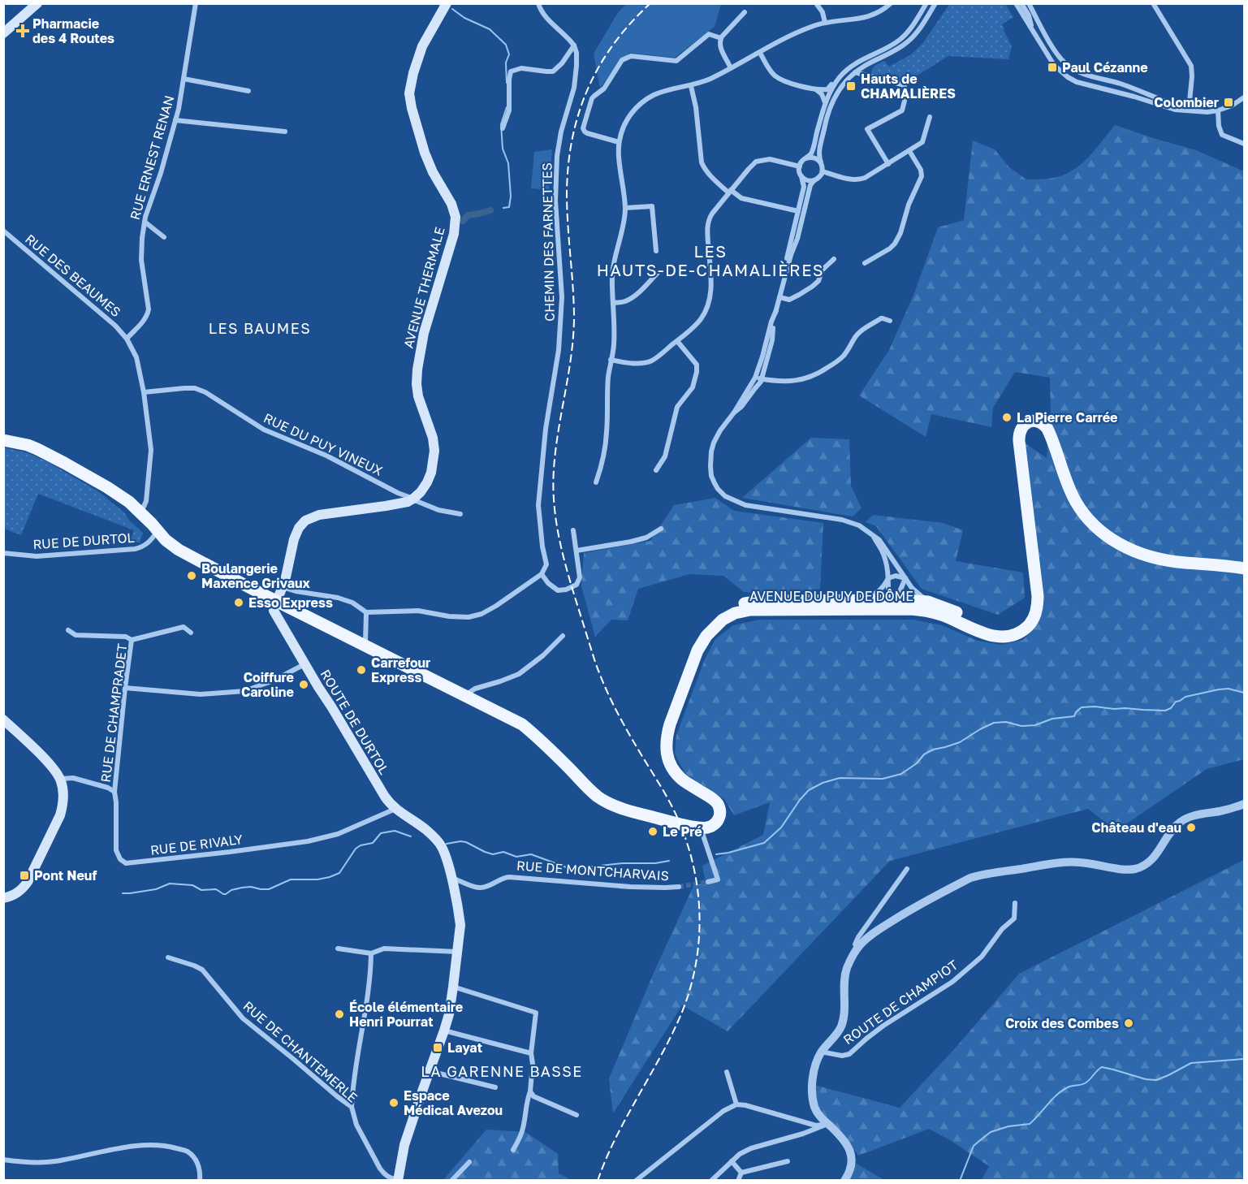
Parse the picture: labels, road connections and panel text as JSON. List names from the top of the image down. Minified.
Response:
{"streets":{"main road":["AVENUE THERMALE","AVENUE DU PUY DE DÔME","ROUTE DE DURTOL"],"street":["RUE ERNEST RENAN","CHEMIN DES FARNETTES","RUE DES BEAUMES","RUE DU PUY VINEUX","RUE DE DURTOL","RUE DE CHAMPRADET","RUE DE RIVALY","RUE DE MONTCHARVAIS","ROUTE DE CHAMPIOT","RUE DE CHANTEMERLE"]},"crossings":[["RUE ERNEST RENAN","RUE DES BEAUMES"],["RUE DES BEAUMES","RUE DU PUY VINEUX"],["AVENUE THERMALE","RUE DU PUY VINEUX"],["RUE DE CHAMPRADET","RUE DE RIVALY"],["ROUTE DE DURTOL","RUE DE RIVALY"],["ROUTE DE DURTOL","RUE DE MONTCHARVAIS"]],"districts":["LES HAUTS-DE-CHAMALIÈRES","LES BAUMES","LA GARENNE BASSE"],"places":{"health":["Pharmacie des 4 Routes"],"transit":["Paul Cézanne","Hauts de CHAMALIÈRES","Colombier","Pont Neuf","Layat"],"other":["La Pierre Carrée","Boulangerie Maxence Grivaux","Esso Express","Carrefour Express","Coiffure Caroline","Château d'eau","Le Pré","École élémentaire Henri Pourrat","Croix des Combes","Espace Médical Avezou"]}}
